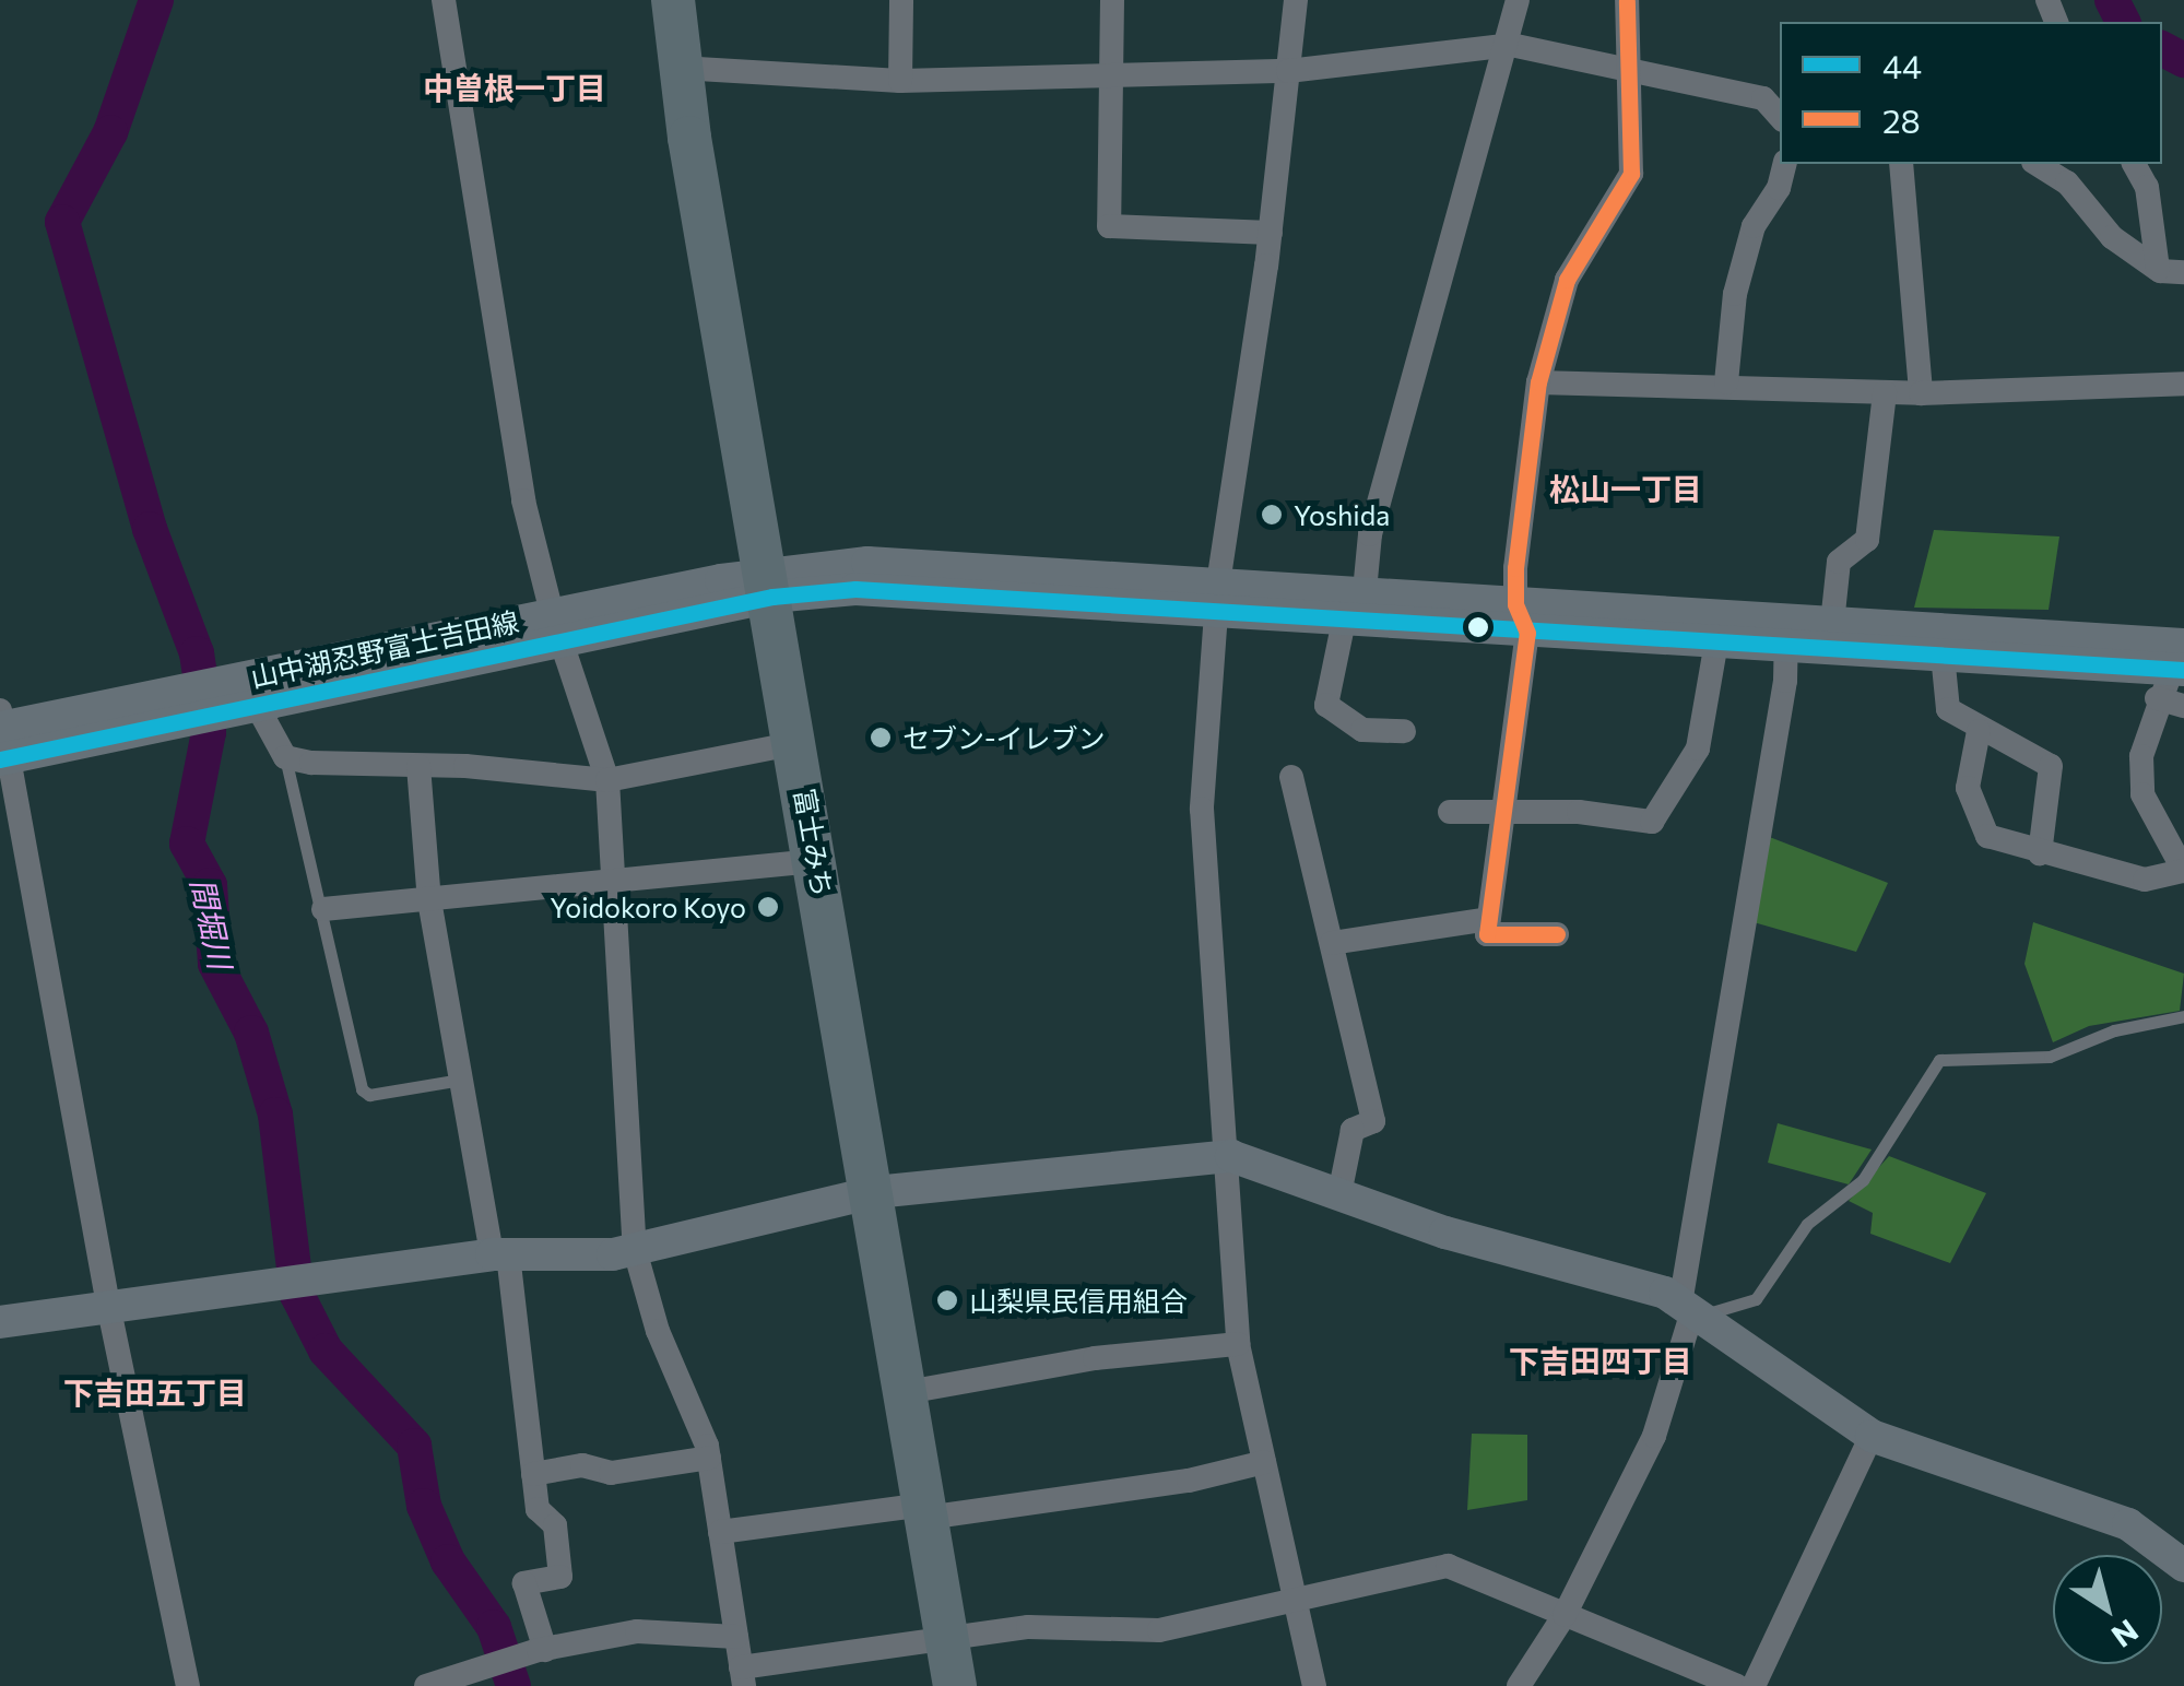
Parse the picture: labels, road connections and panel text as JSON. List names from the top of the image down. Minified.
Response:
{"streets":{"highway":["富士みち"],"street":["山中湖忍野富士吉田線"]},"crossings":[["山中湖忍野富士吉田線","富士みち"]],"districts":["中曽根一丁目","松山一丁目","下吉田四丁目","下吉田五丁目"],"water":["間堀川"],"places":["Yoshida","セブン-イレブン","Yoidokoro Koyo","山梨県民信用組合"],"lines":["transit line 28","transit line 44"],"legend":["44","28"],"north":"bottom right"}
